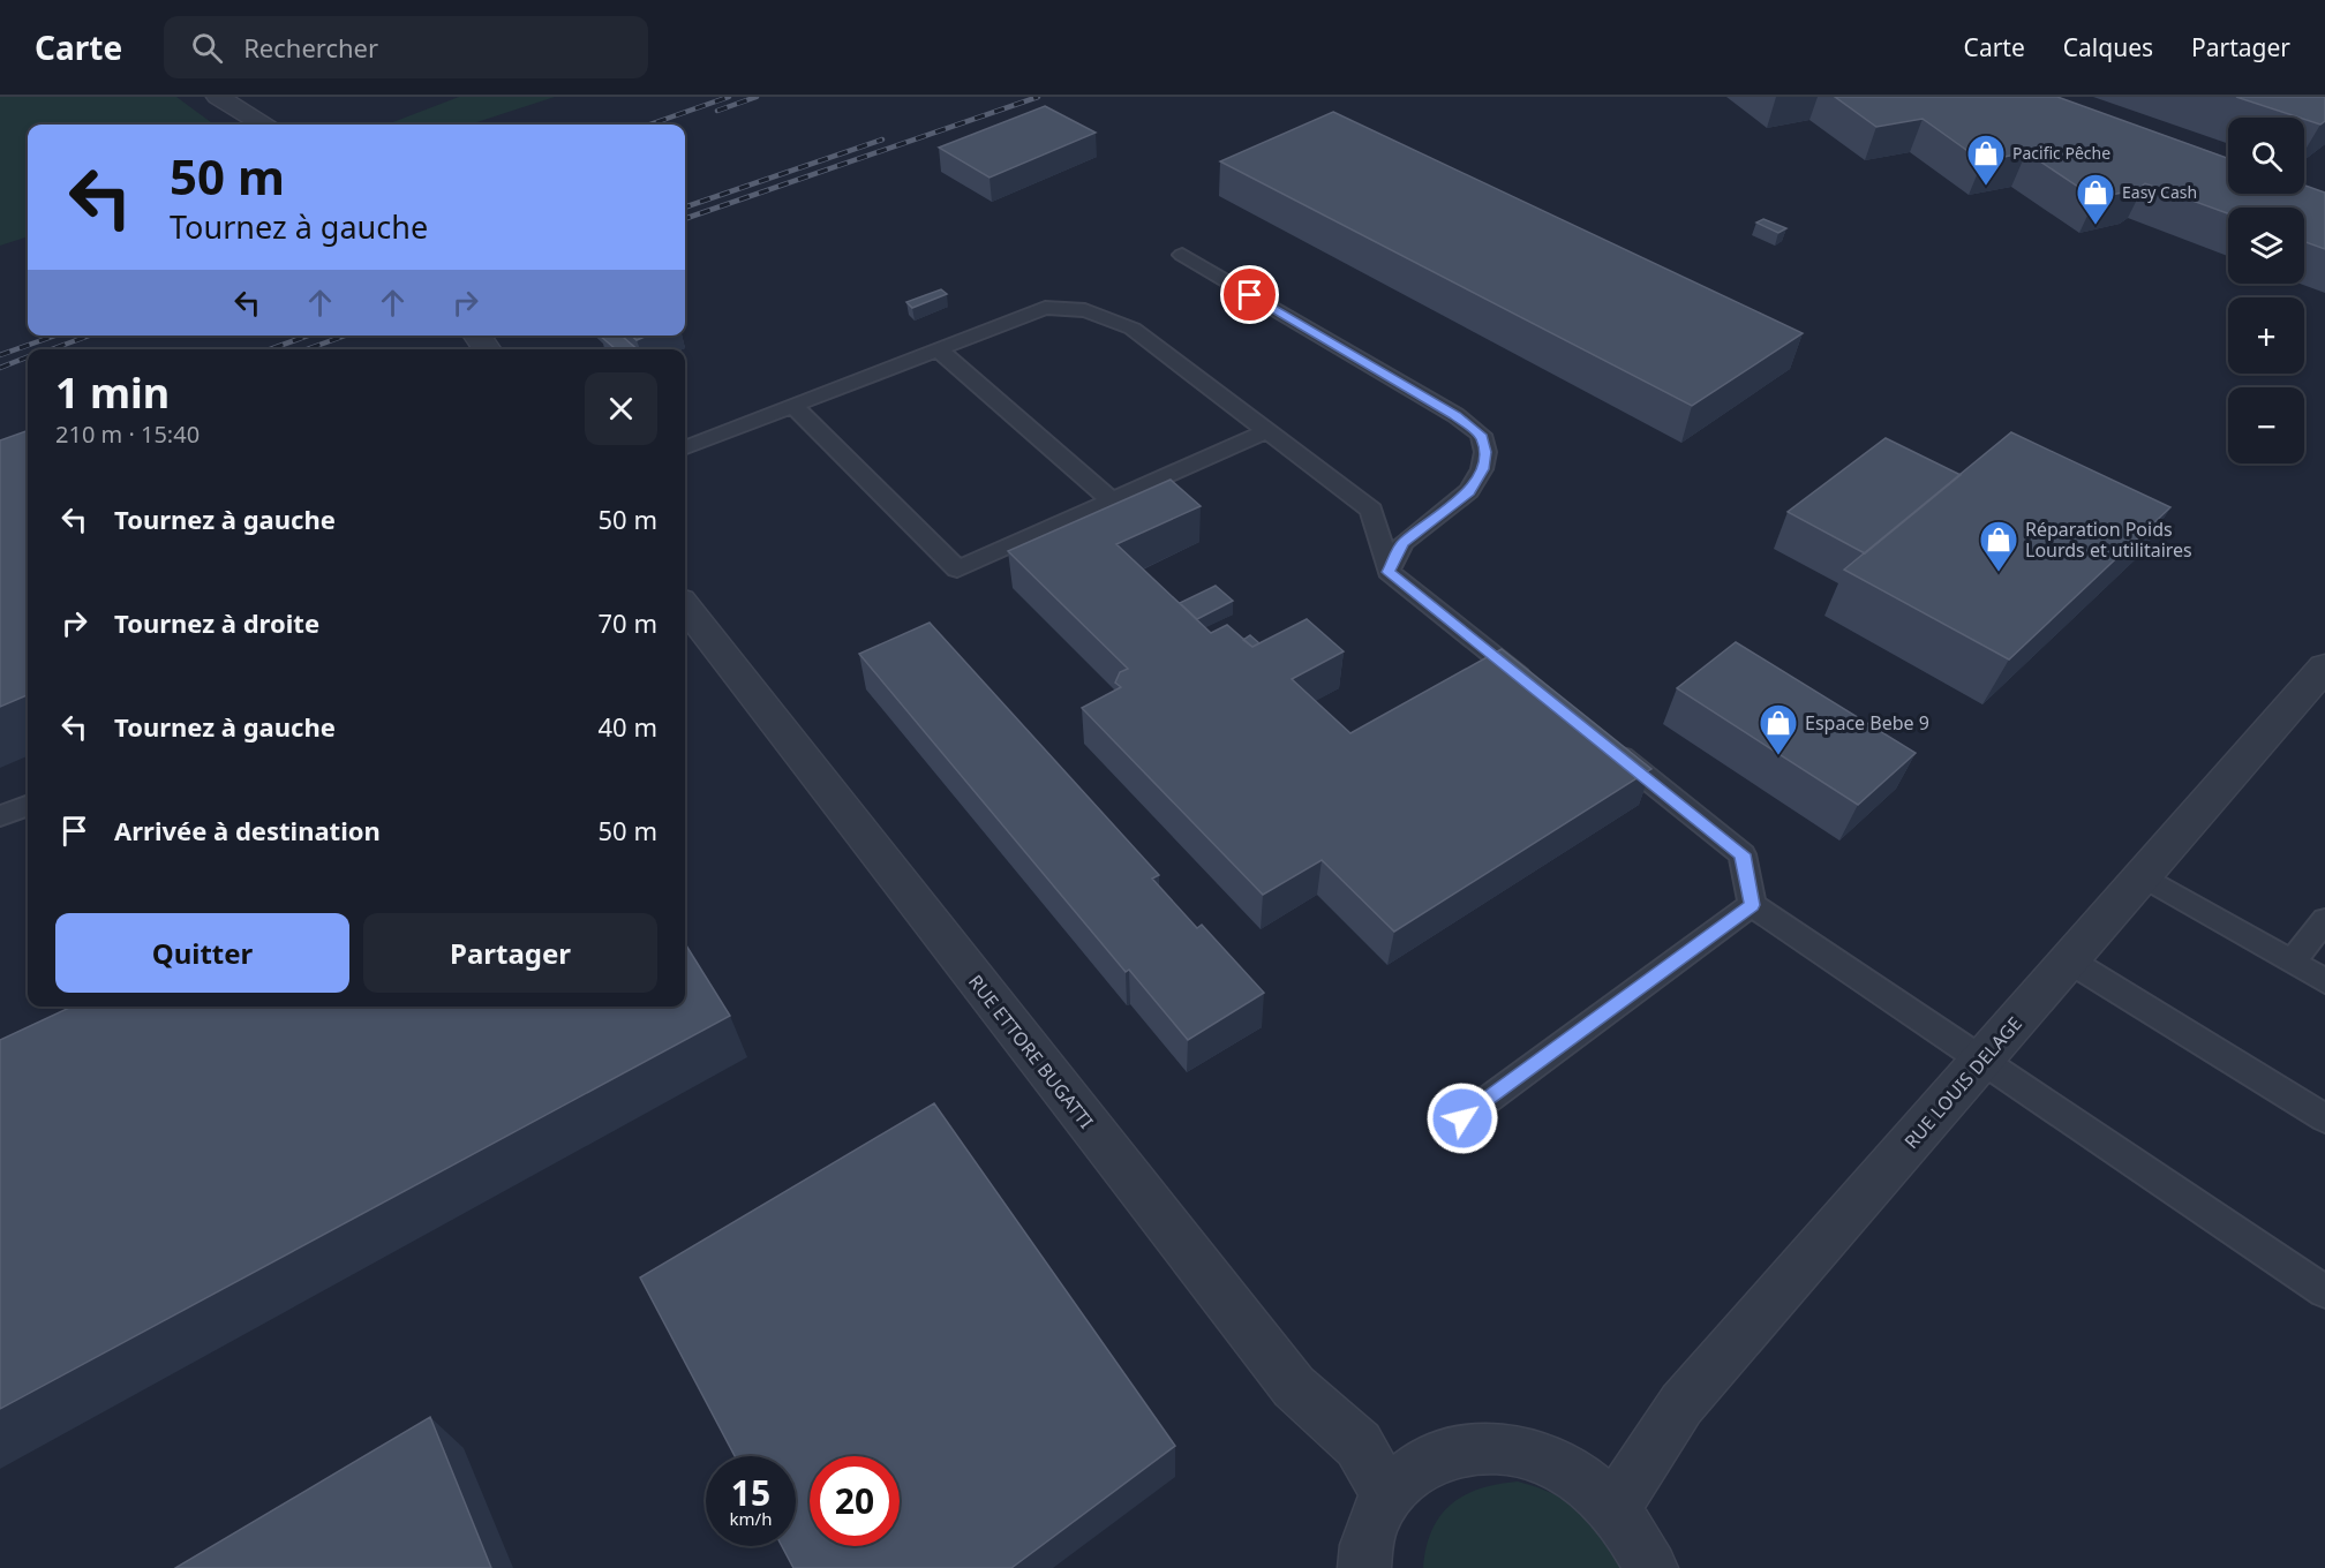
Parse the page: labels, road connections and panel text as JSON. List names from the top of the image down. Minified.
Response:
{"streets":{"street":["RUE ETTORE BUGATTI","RUE LOUIS DELAGE"]},"places":{"shop":["Pacific Pêche","Easy Cash","Réparation Poids Lourds et utilitaires","Espace Bebe 9"]},"page":{"header":"Carte","search":"Rechercher","nav":["Carte","Calques","Partager"],"map_buttons":["+","−"],"turn":["50 m","Tournez à gauche"],"heading":["1 min","210 m · 15:40"],"list":[{"name":"Tournez à gauche","value":"50 m"},{"name":"Tournez à droite","value":"70 m"},{"name":"Tournez à gauche","value":"40 m"},{"name":"Arrivée à destination","value":"50 m"}],"buttons":["Quitter","Partager"],"speed":"15 km/h","limit":"20"}}
